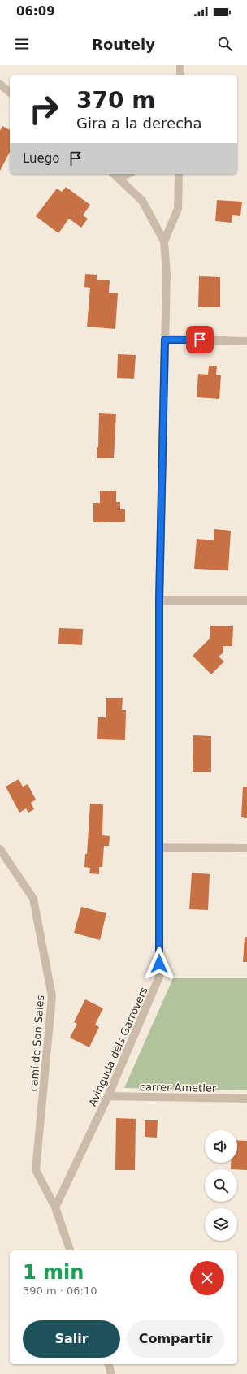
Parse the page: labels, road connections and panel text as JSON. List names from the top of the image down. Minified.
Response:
{"streets":{"street":["camí de Son Sales","Avinguda dels Garrovers","carrer Ametler"]},"crossings":[["camí de Son Sales","Avinguda dels Garrovers"],["Avinguda dels Garrovers","carrer Ametler"]],"page":{"status":"06:09","header":"Routely","turn":["370 m","Gira a la derecha"],"then":"Luego","heading":["1 min","390 m · 06:10"],"buttons":["Salir","Compartir"]}}
